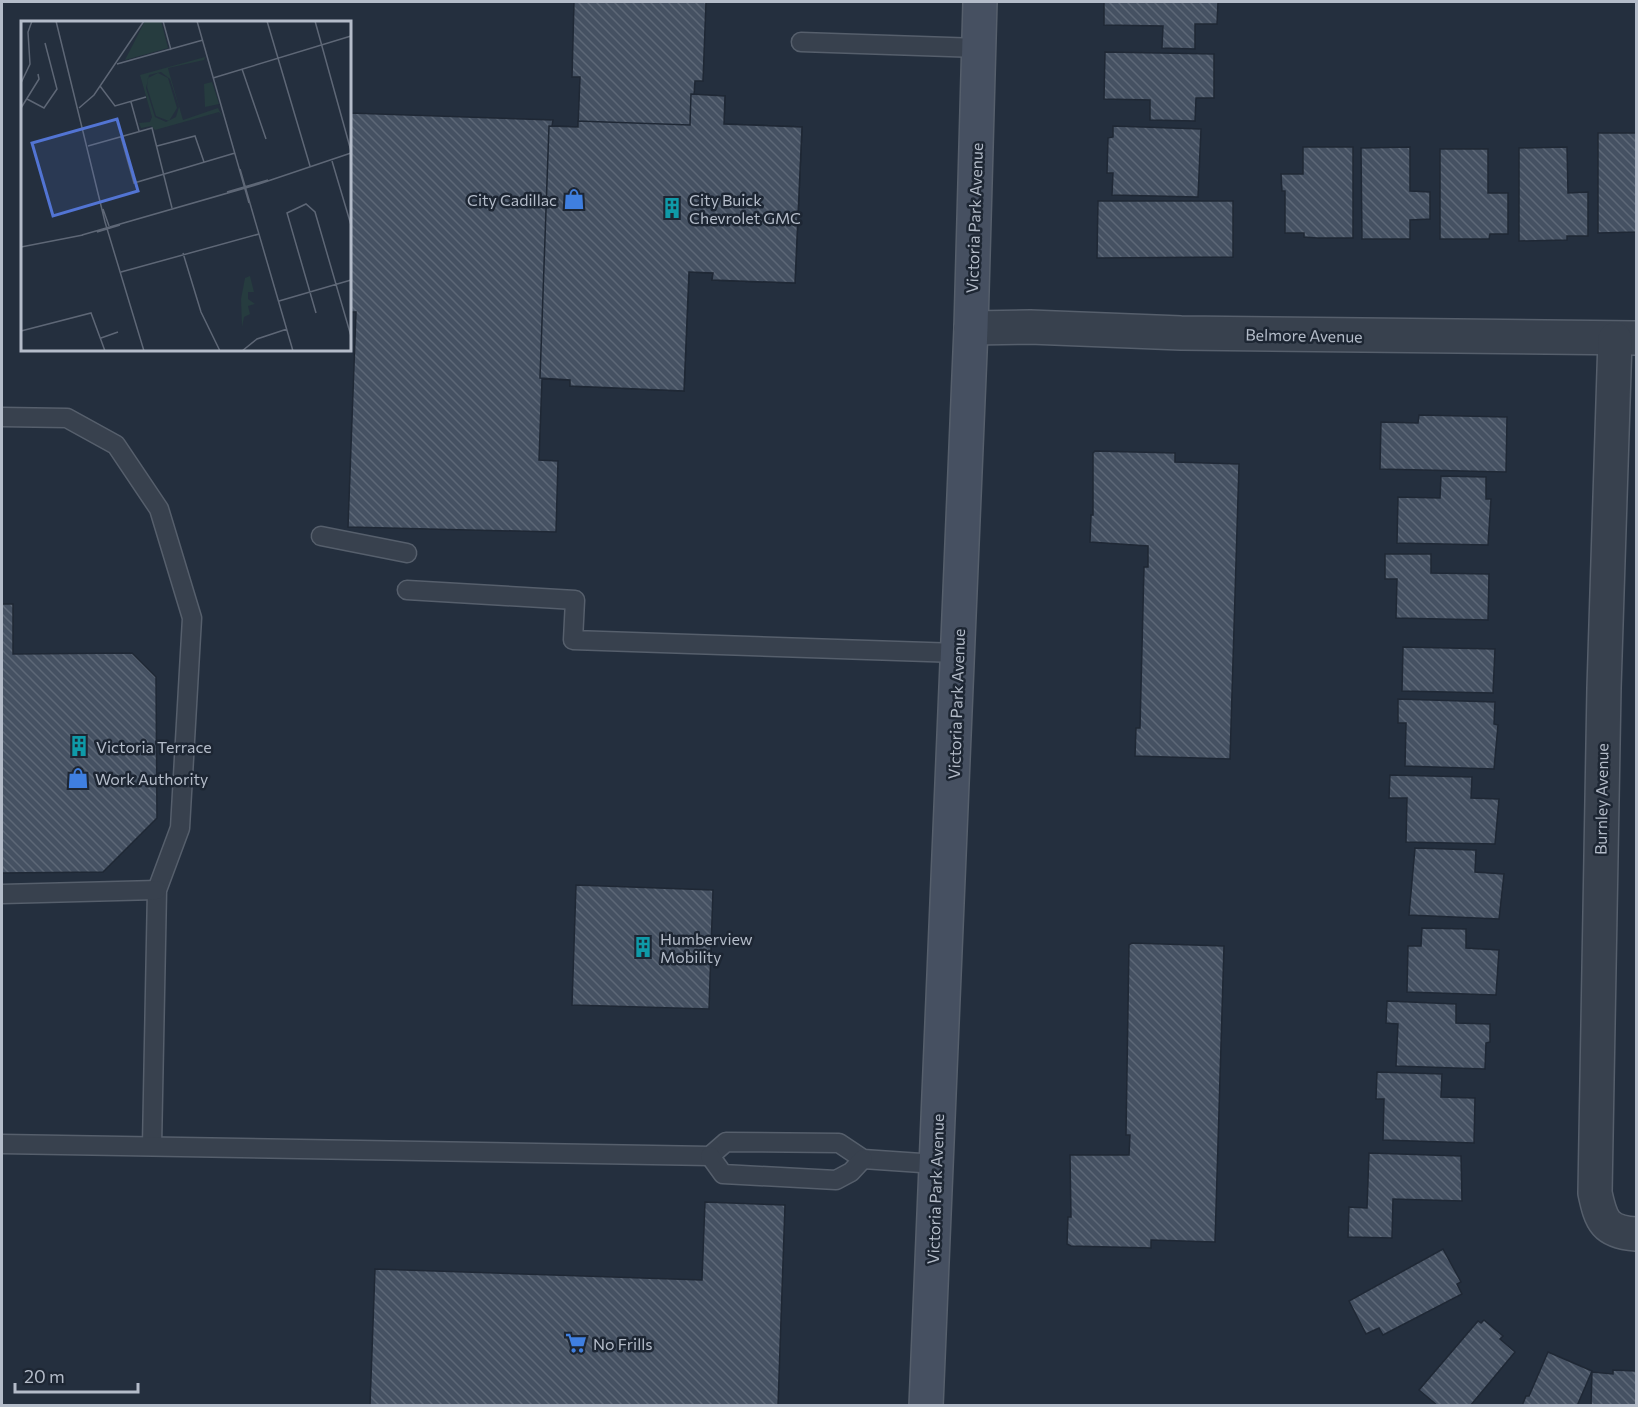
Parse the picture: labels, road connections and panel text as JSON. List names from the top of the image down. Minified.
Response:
{"streets":{"main road":["Victoria Park Avenue"],"street":["Belmore Avenue","Burnley Avenue"]},"crossings":[["Victoria Park Avenue","Belmore Avenue"],["Belmore Avenue","Burnley Avenue"]],"places":{"shop":["City Cadillac","Work Authority"],"building":["City Buick Chevrolet GMC","Victoria Terrace","Humberview Mobility"],"supermarket":["No Frills"]},"scale_bar":"20 m"}
